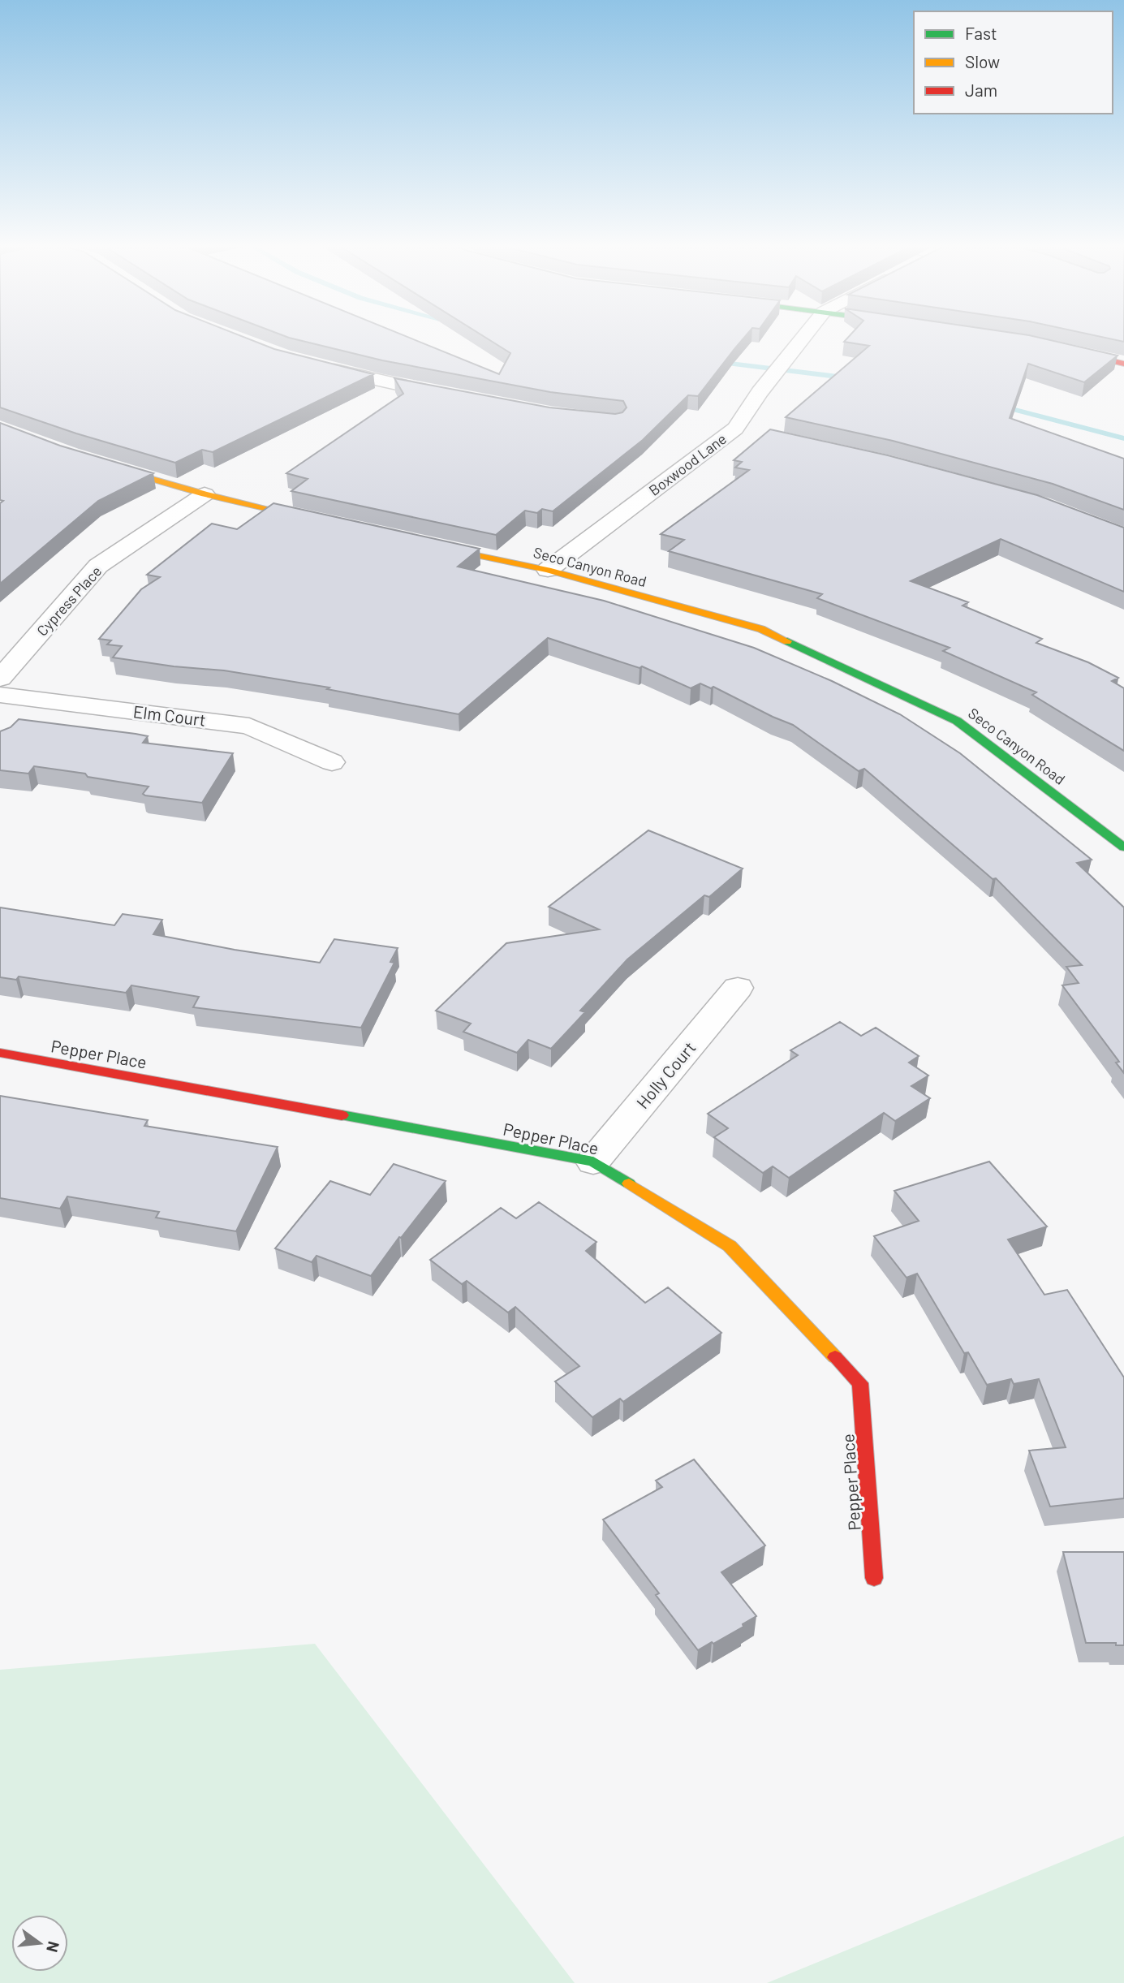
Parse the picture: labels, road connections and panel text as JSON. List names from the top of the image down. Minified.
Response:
{"streets":{"street":["Boxwood Lane","Seco Canyon Road","Cypress Place","Elm Court","Pepper Place","Holly Court"]},"crossings":[["Boxwood Lane","Seco Canyon Road"],["Pepper Place","Holly Court"]],"legend":["Fast","Slow","Jam"],"north":"right"}
